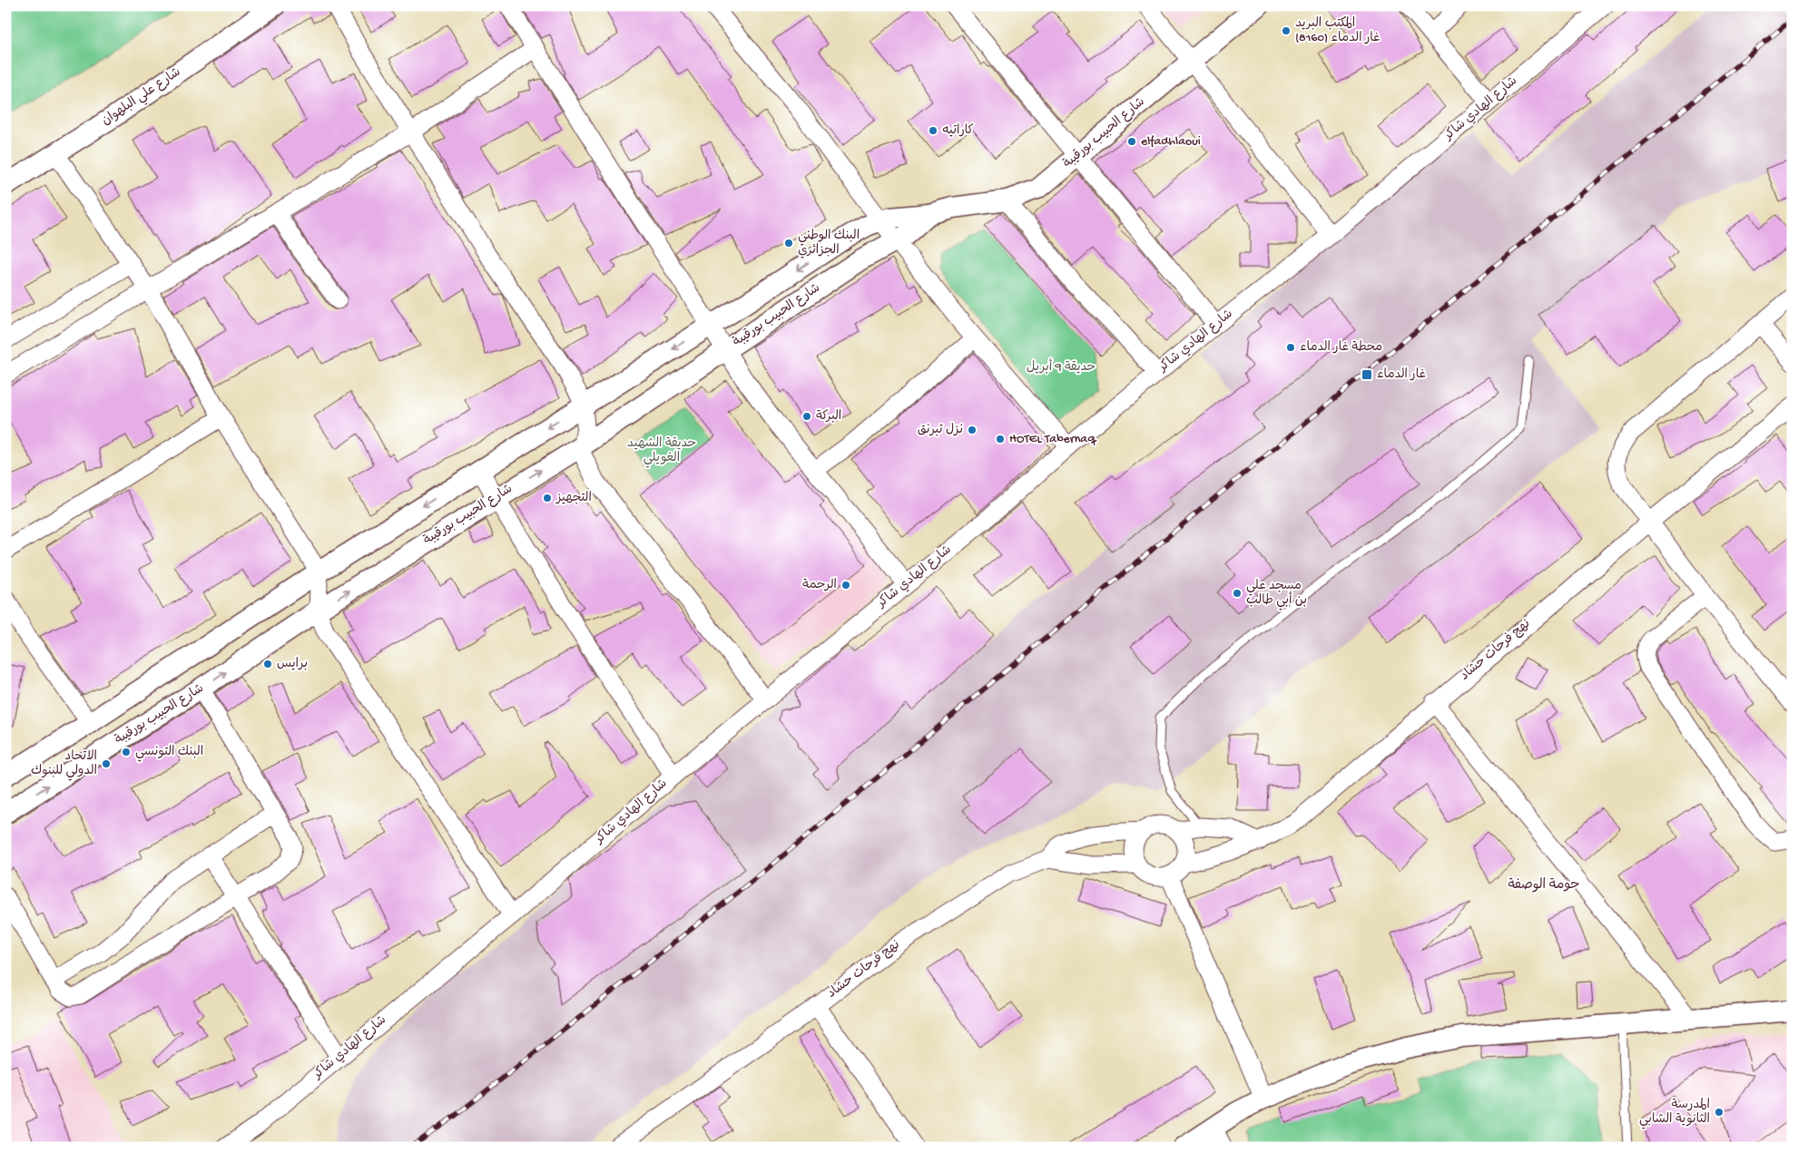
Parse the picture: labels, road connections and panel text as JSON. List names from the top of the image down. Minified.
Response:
{"streets":{"street":["شارع علي البلهوان","شارع الهادي شاكر","شارع الحبيب بورقيبة","نهج فرحات حشاد"]},"districts":["حومة الوصفة"],"parks":["حديقة 9 أبريل","حديقة الشهيد الغويلي"],"places":{"other":["المكتب البريد غار الدماء (8160)","كاراتيه","elfadhlaoui","البنك الوطني الجزائري","محطة غار الدماء","البركة","نزل تبرنق","HOTEL Tabernaq","التجهيز","الرحمة","مسجد علي بن أبي طالب","برايس","البنك التونسي","الاتحاد الدولي للبنوك","المدرسة الثانوية الشابي"],"transit":["غار الدماء"]}}
